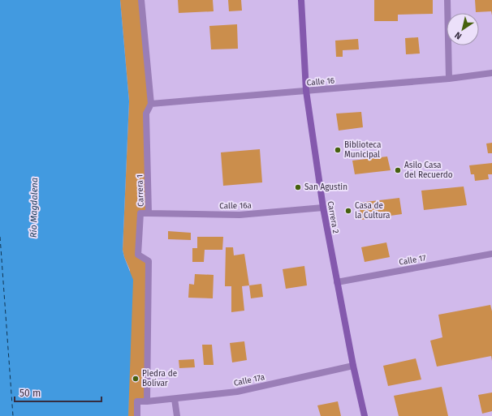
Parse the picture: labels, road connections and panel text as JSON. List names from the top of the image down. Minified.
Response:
{"streets":{"main road":["Carrera 2"],"street":["Calle 16","Carrera 1","Calle 16a","Calle 17","Calle 17a"]},"crossings":[["Calle 16","Carrera 1"],["Calle 16","Carrera 2"],["Carrera 1","Calle 16a"],["Carrera 1","Calle 17a"],["Calle 16a","Carrera 2"],["Carrera 2","Calle 17"],["Carrera 2","Calle 17a"]],"water":["Río Magdalena"],"places":["Biblioteca Municipal","Asilo Casa del Recuerdo","San Agustin","Casa de la Cultura","Piedra de Bolívar"],"scale_bar":"50 m","north":"bottom left"}
